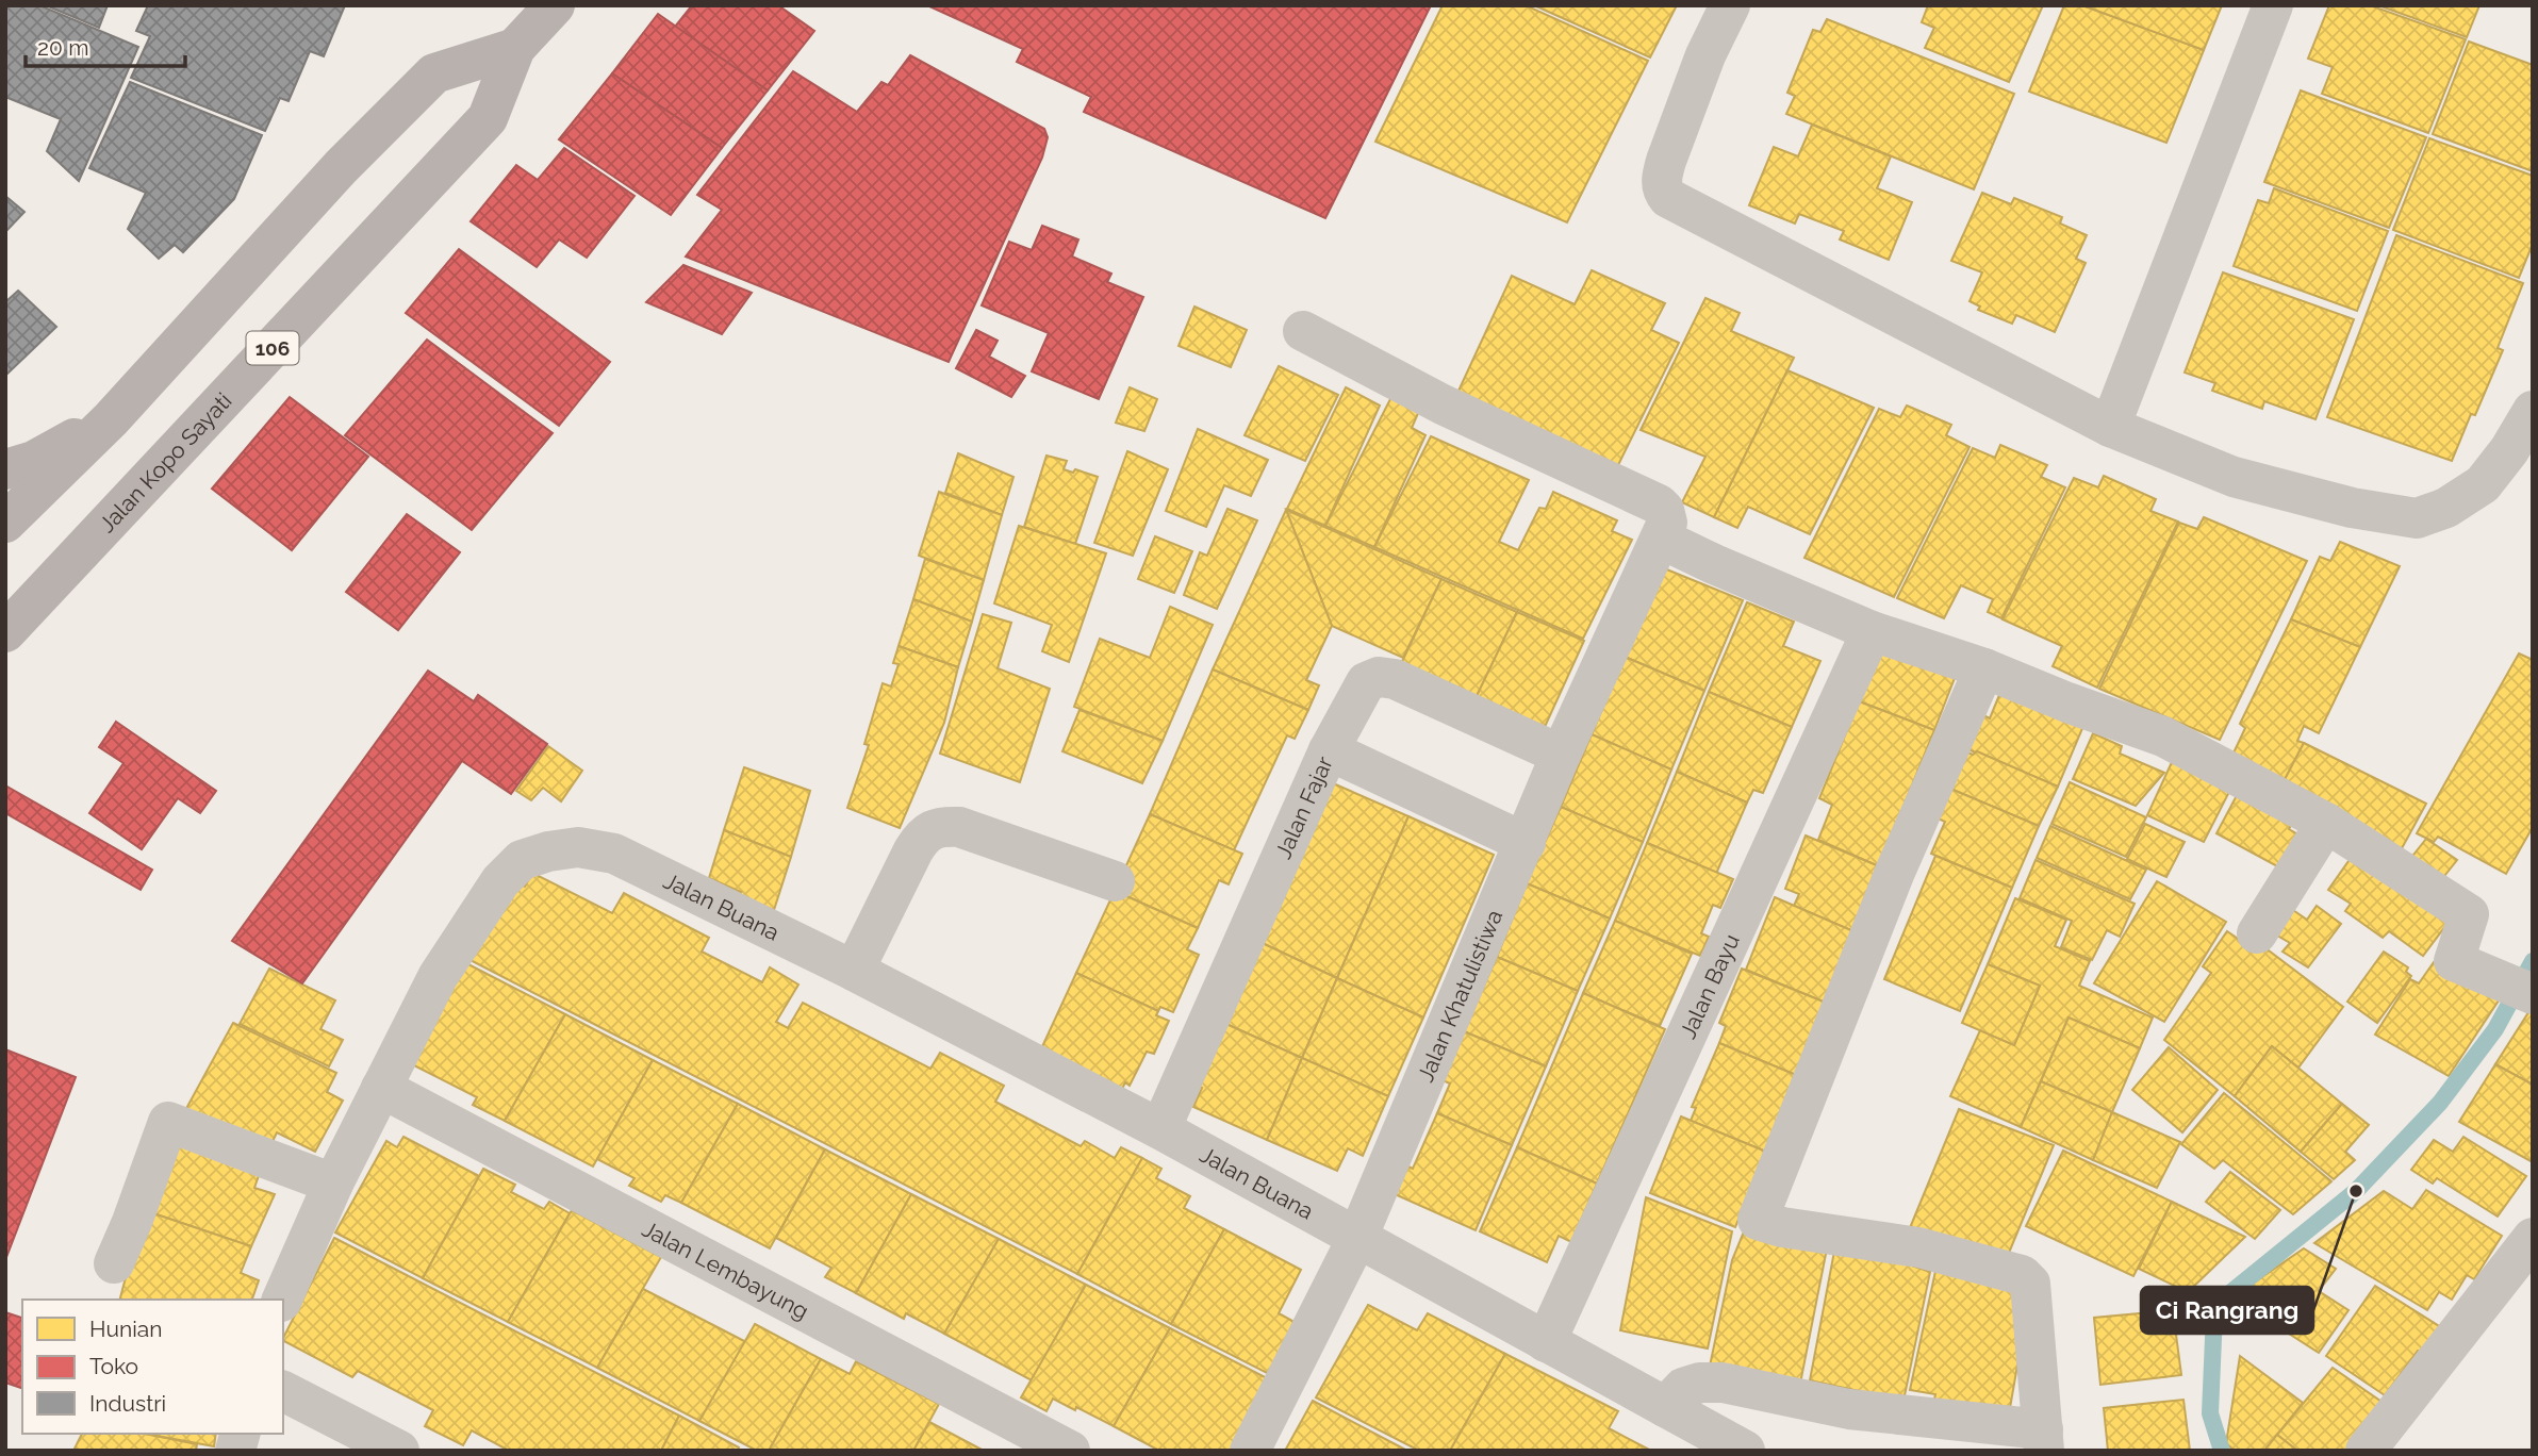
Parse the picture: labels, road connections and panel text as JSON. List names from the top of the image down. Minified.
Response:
{"streets":{"main road":["106","Jalan Kopo Sayati"],"street":["Jalan Fajar","Jalan Buana","Jalan Bayu","Jalan Khatulistiwa","Jalan Lembayung"]},"crossings":[["Jalan Fajar","Jalan Buana"],["Jalan Fajar","Jalan Khatulistiwa"],["Jalan Buana","Jalan Bayu"],["Jalan Buana","Jalan Khatulistiwa"],["Jalan Buana","Jalan Lembayung"]],"places":["Ci Rangrang"],"legend":["Hunian","Toko","Industri"],"scale_bar":"20 m"}
